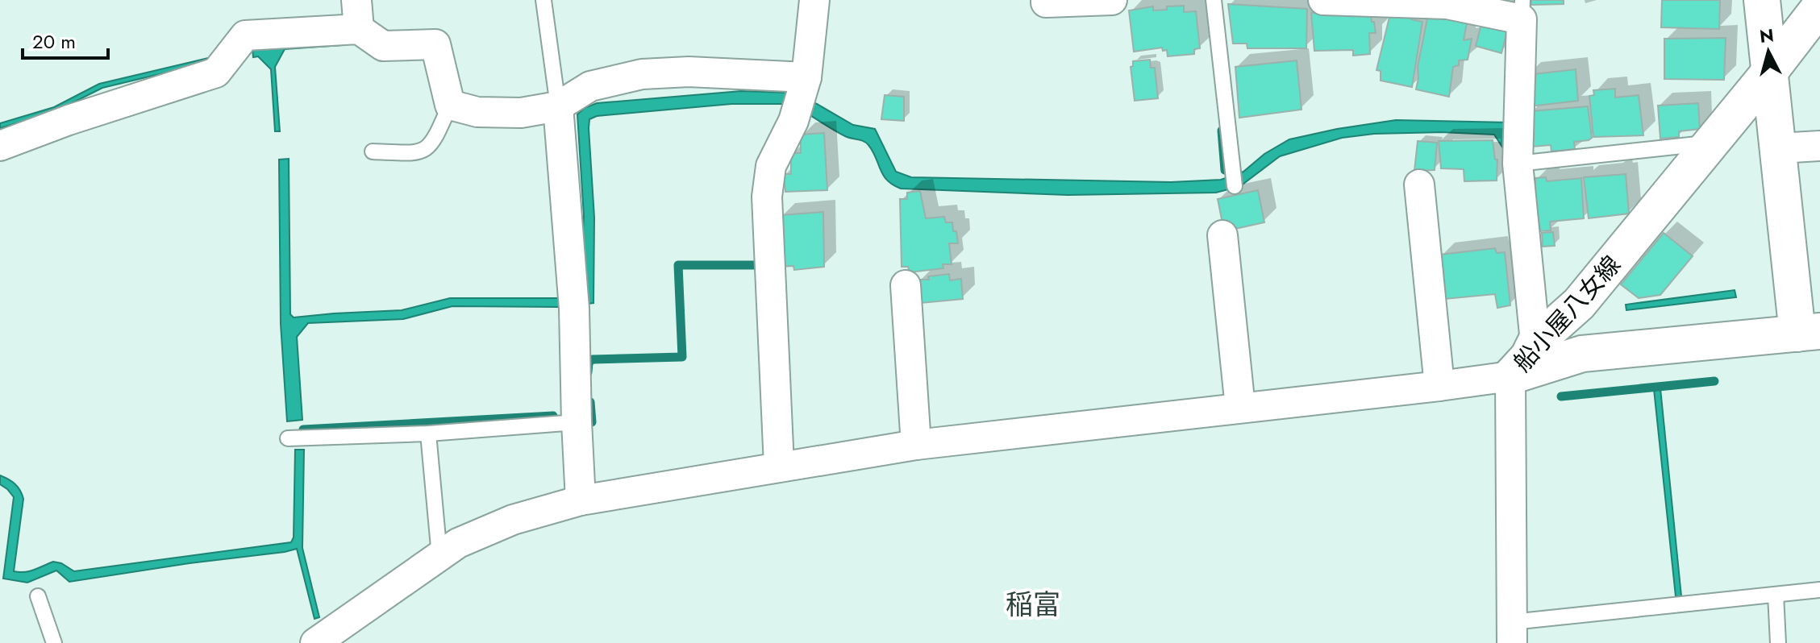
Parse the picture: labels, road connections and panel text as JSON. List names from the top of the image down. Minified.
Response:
{"streets":{"main road":["船小屋八女線"]},"districts":["稲富"],"scale_bar":"20 m","north":"top"}
